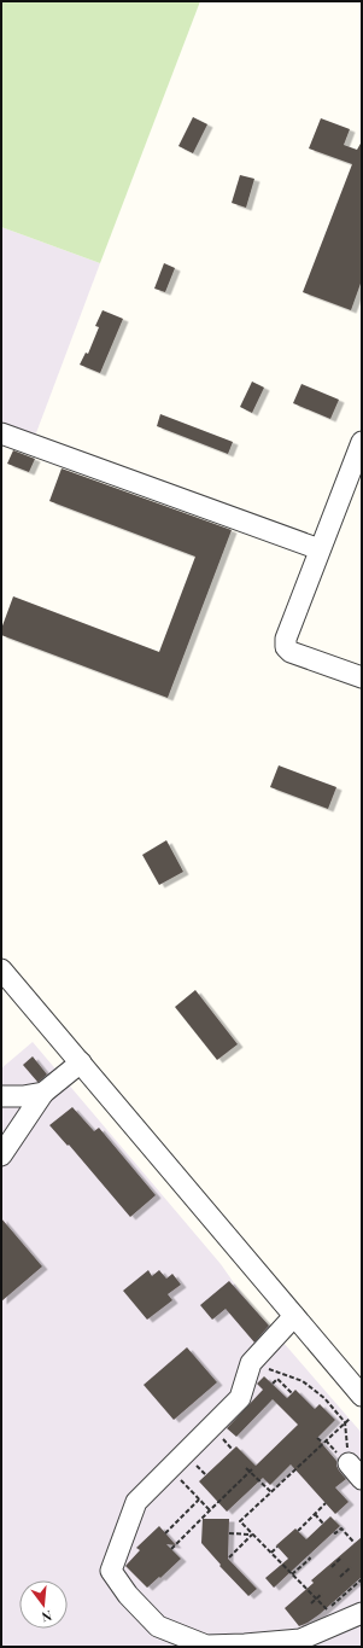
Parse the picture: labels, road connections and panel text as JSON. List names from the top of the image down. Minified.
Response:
{"north":"bottom"}
